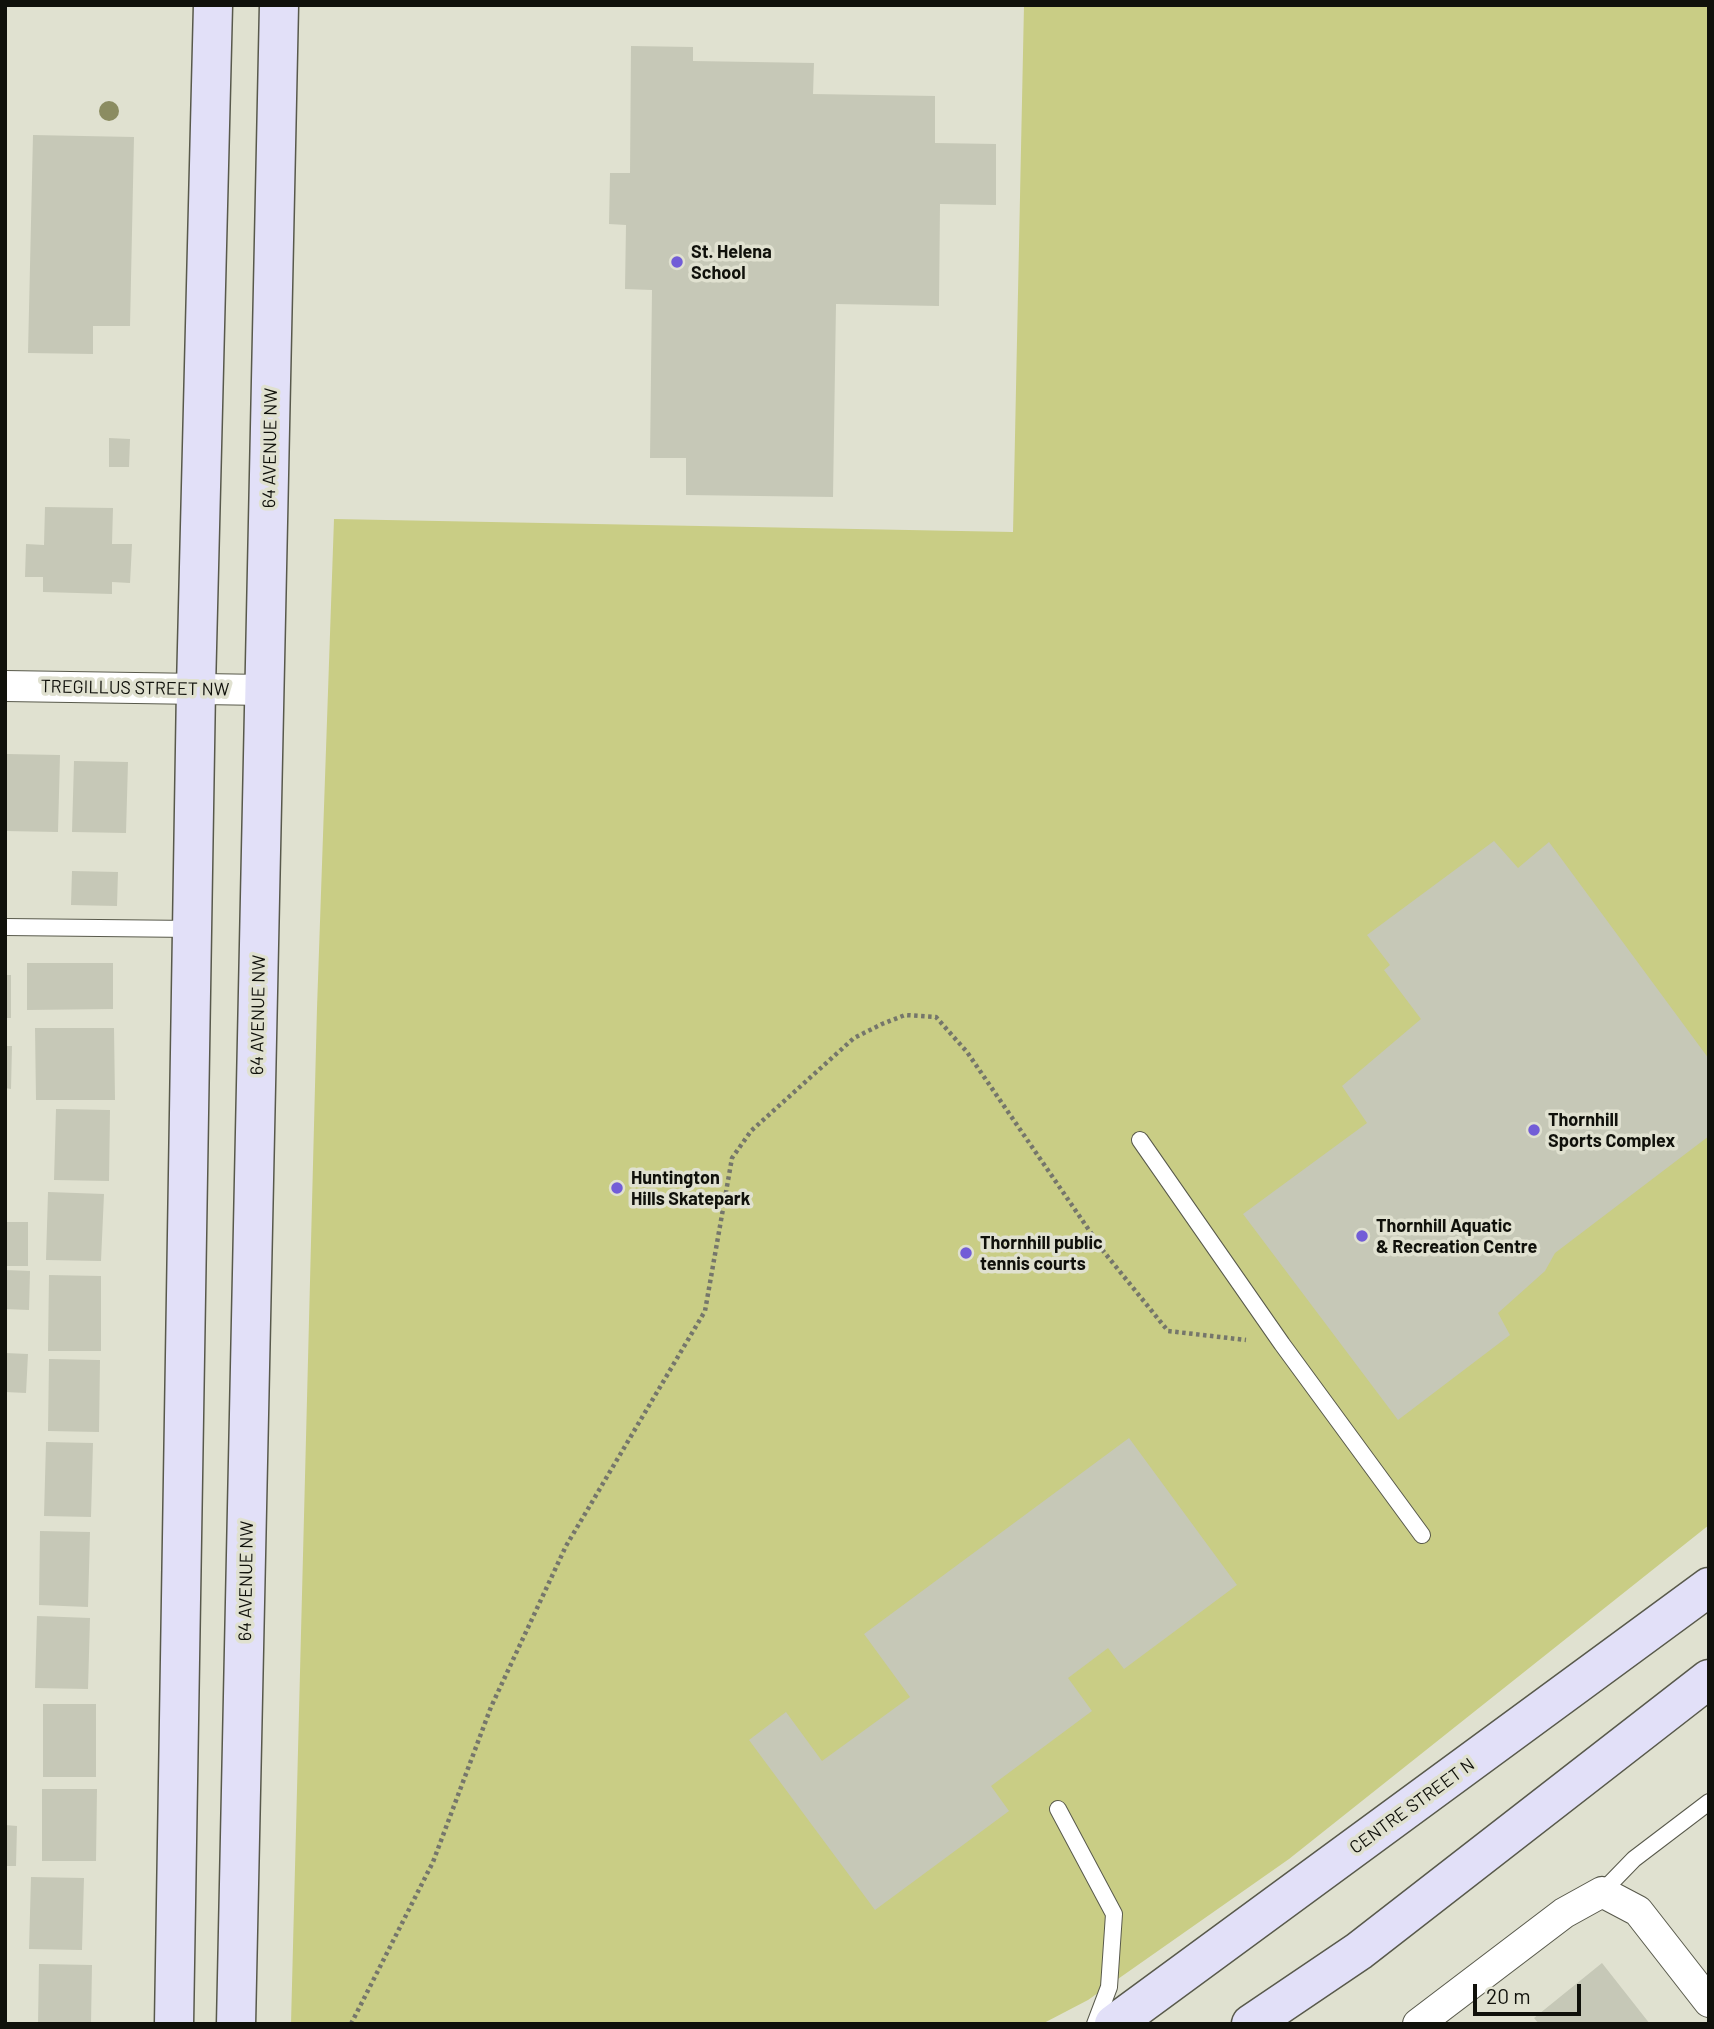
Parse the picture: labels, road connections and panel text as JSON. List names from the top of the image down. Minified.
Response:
{"streets":{"main road":["64 AVENUE NW","CENTRE STREET N"],"street":["TREGILLUS STREET NW"]},"crossings":[["64 AVENUE NW","TREGILLUS STREET NW"]],"places":["St. Helena School","Thornhill Sports Complex","Huntington Hills Skatepark","Thornhill Aquatic & Recreation Centre","Thornhill public tennis courts"],"scale_bar":"20 m"}
